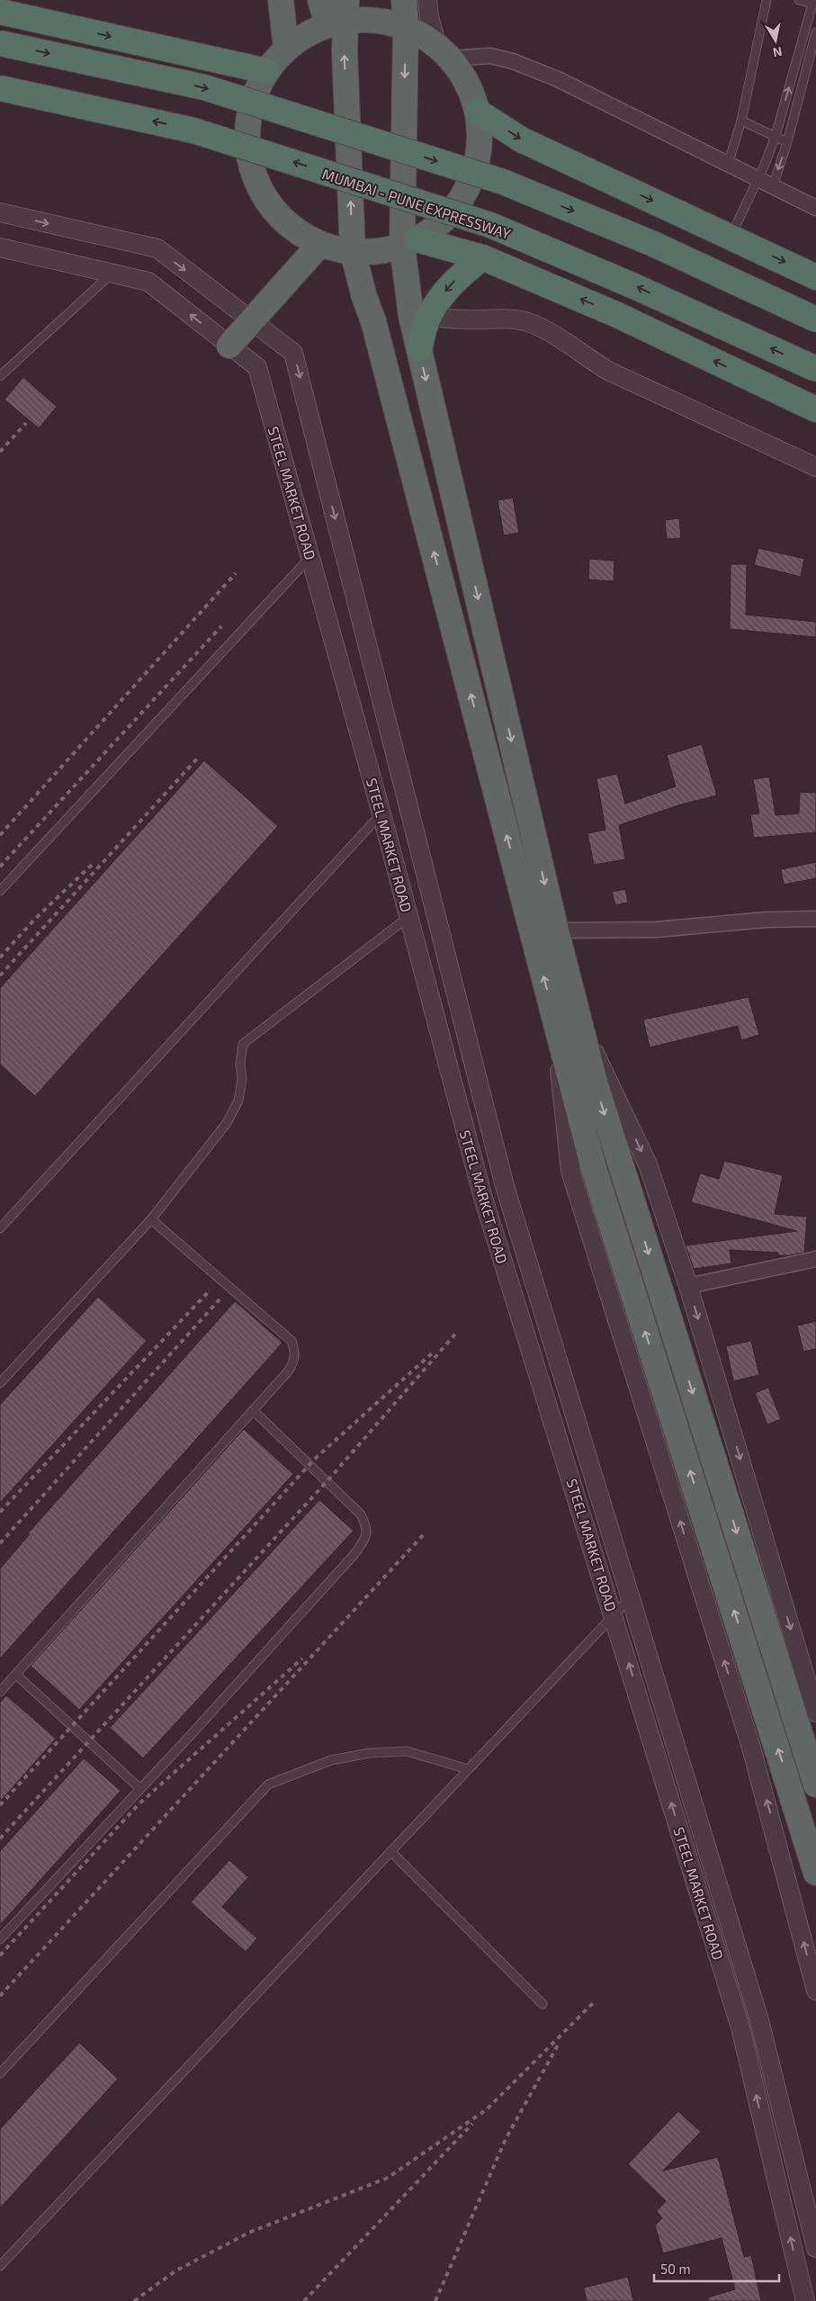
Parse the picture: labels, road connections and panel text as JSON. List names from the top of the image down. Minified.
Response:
{"streets":{"highway":["MUMBAI - PUNE EXPRESSWAY"],"street":["STEEL MARKET ROAD"]},"scale_bar":"50 m","north":"bottom"}
